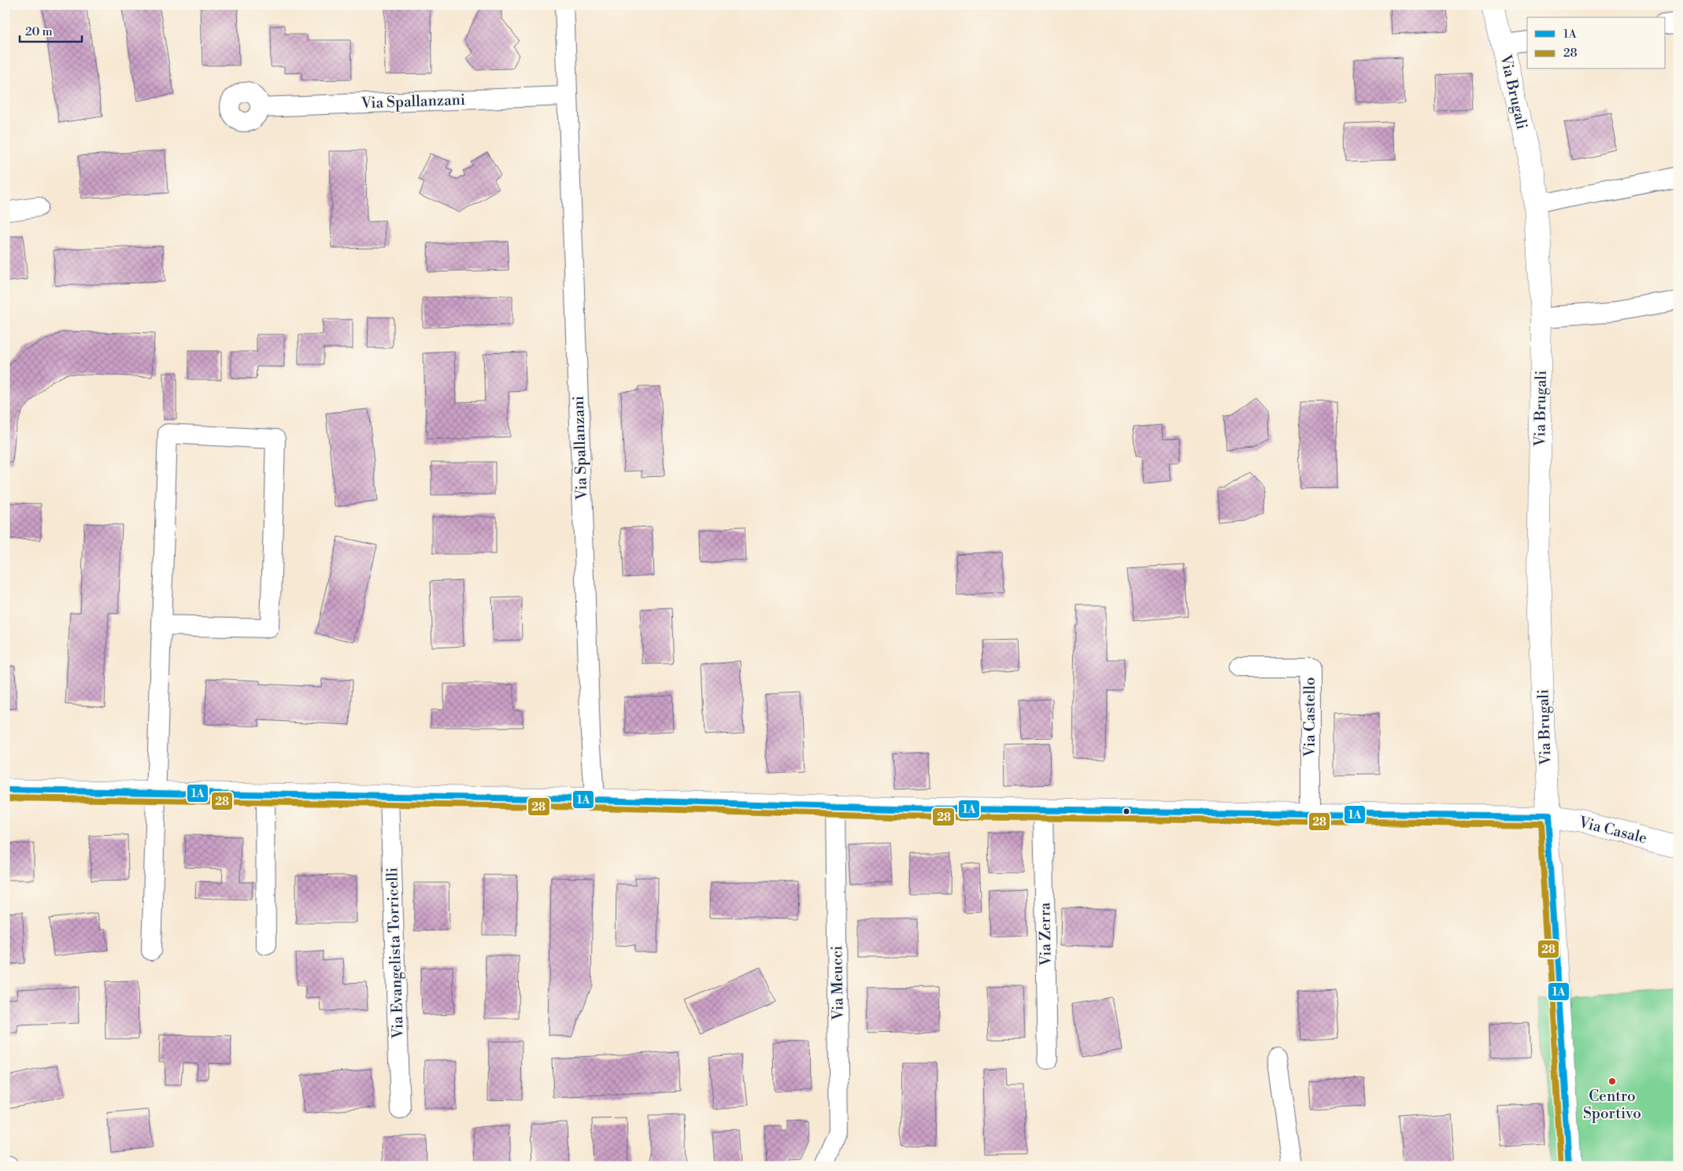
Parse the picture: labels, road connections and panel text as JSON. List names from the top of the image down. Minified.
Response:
{"streets":{"street":["Via Brugali","Via Spallanzani","Via Castello","Via Casale","Via Zerra","Via Evangelista Torricelli","Via Meucci"]},"crossings":[["Via Brugali","Via Casale"]],"places":["Centro Sportivo"],"lines":["transit line 1A","transit line 28"],"legend":["1A","28"],"scale_bar":"20 m"}
